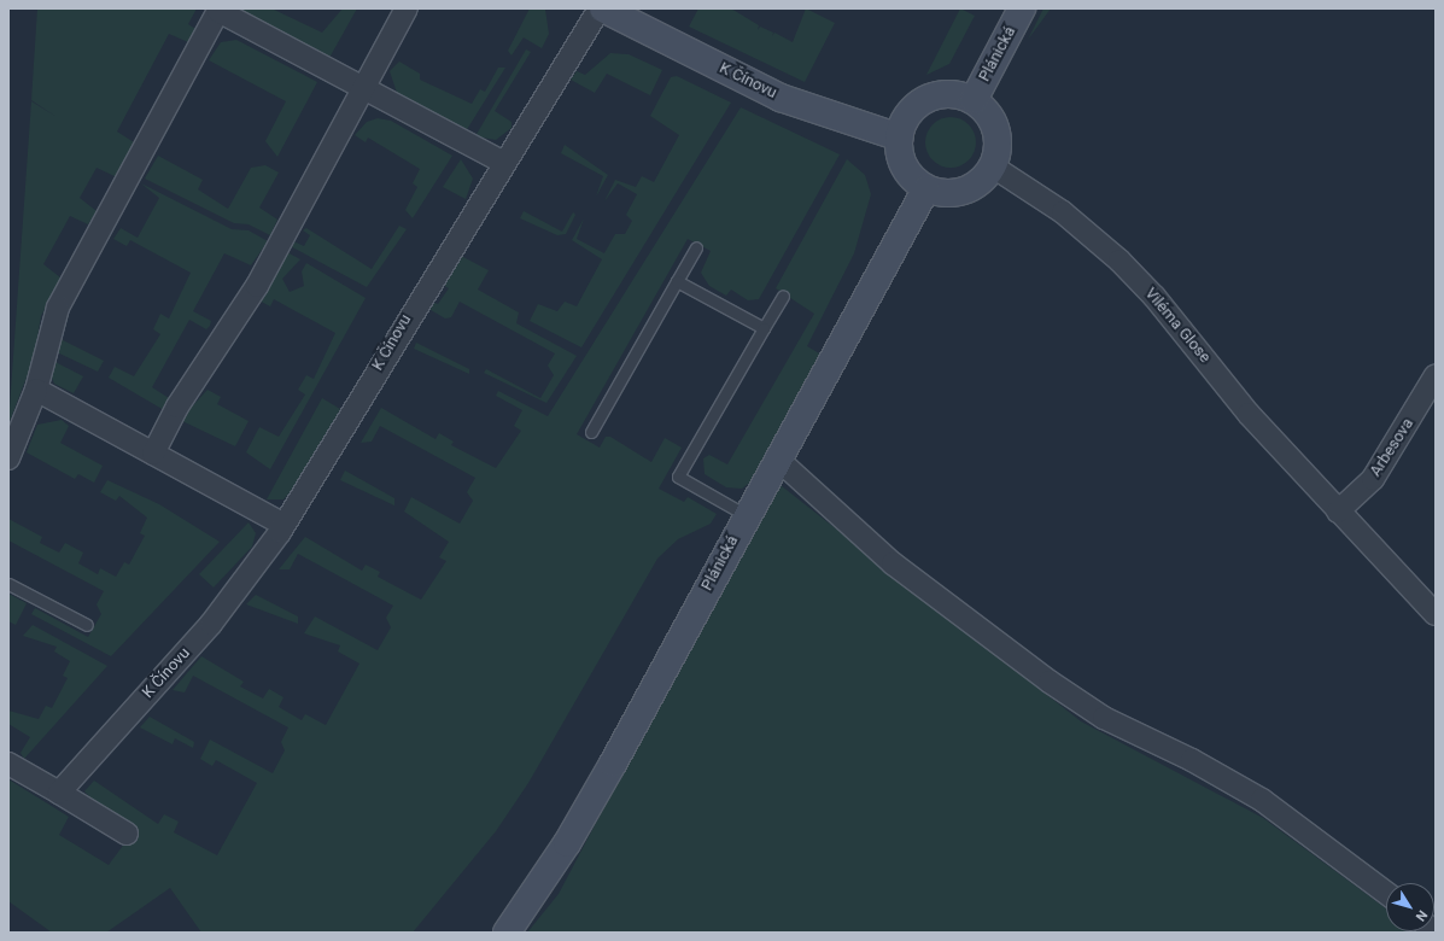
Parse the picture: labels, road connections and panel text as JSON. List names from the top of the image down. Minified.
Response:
{"streets":{"main road":["Plánická","K Čínovu"],"street":["Viléma Glose","Arbesova"]},"crossings":[["Plánická","K Čínovu"],["Plánická","Viléma Glose"],["K Čínovu","Viléma Glose"],["Viléma Glose","Arbesova"]],"north":"bottom right"}
